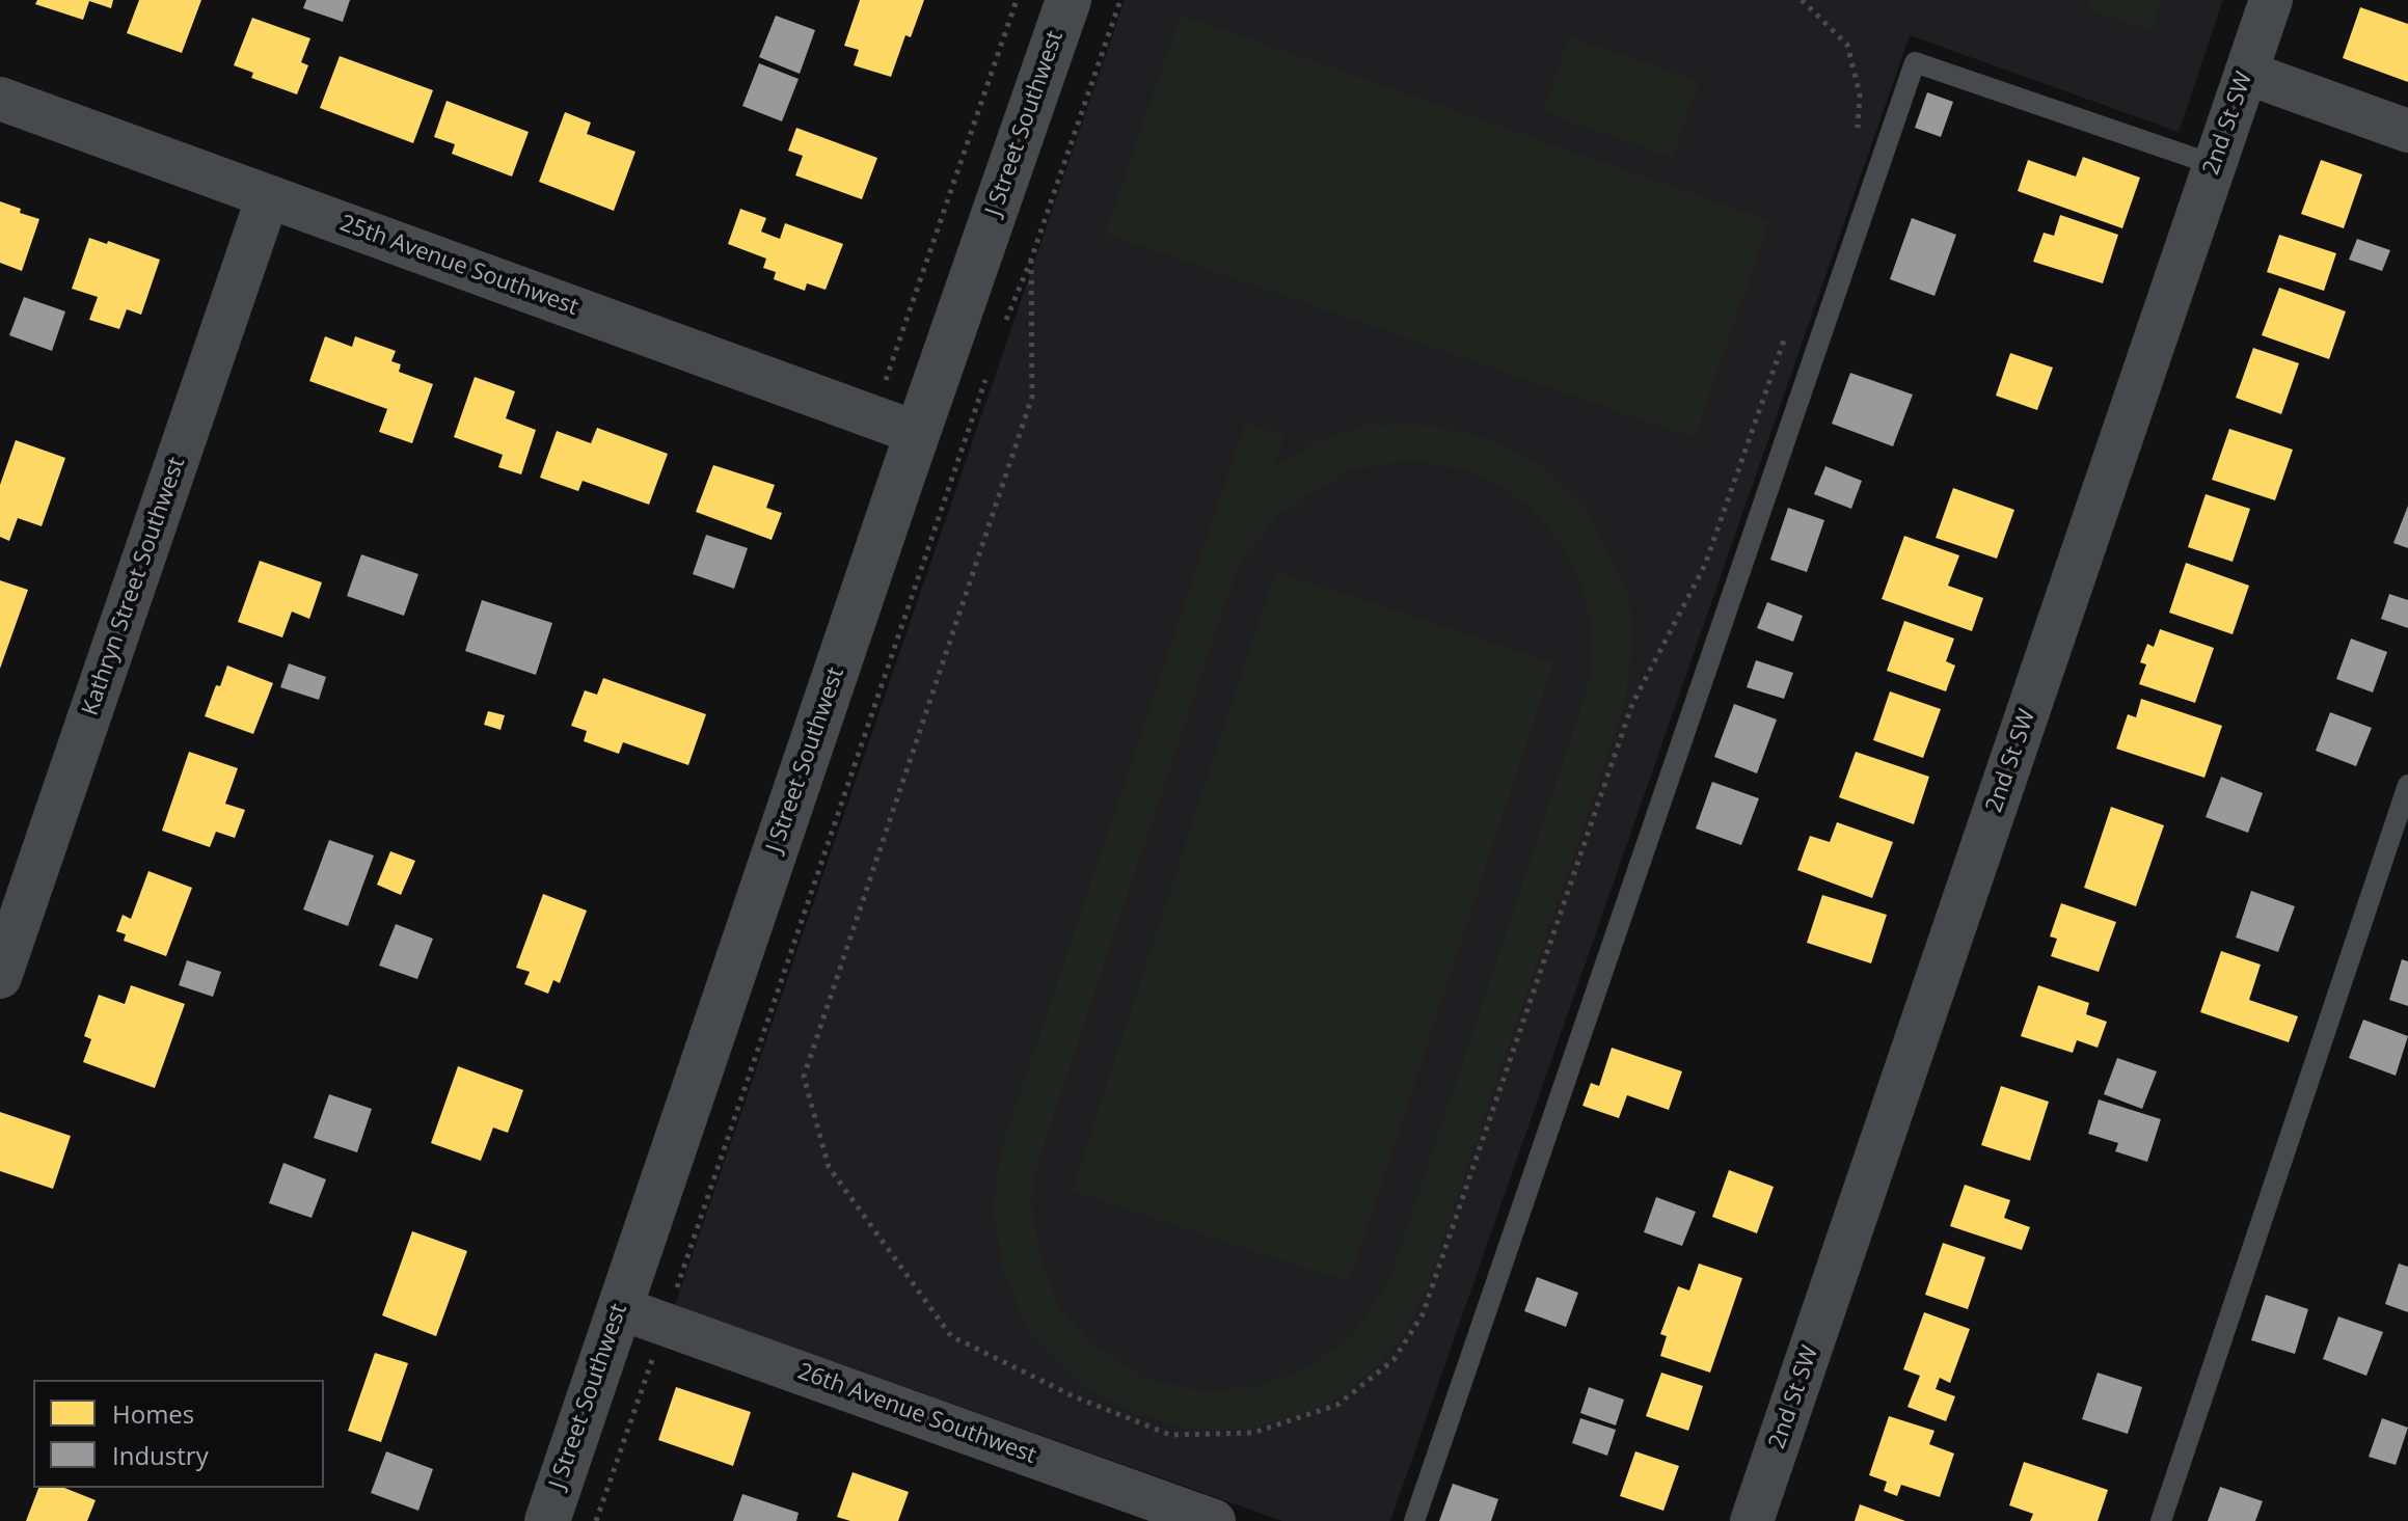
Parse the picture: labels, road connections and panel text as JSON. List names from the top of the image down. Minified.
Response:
{"streets":{"street":["J Street Southwest","2nd St SW","25th Avenue Southwest","Kathryn Street Southwest","26th Avenue Southwest"]},"crossings":[["J Street Southwest","25th Avenue Southwest"],["J Street Southwest","26th Avenue Southwest"],["25th Avenue Southwest","Kathryn Street Southwest"]],"legend":["Homes","Industry"]}
